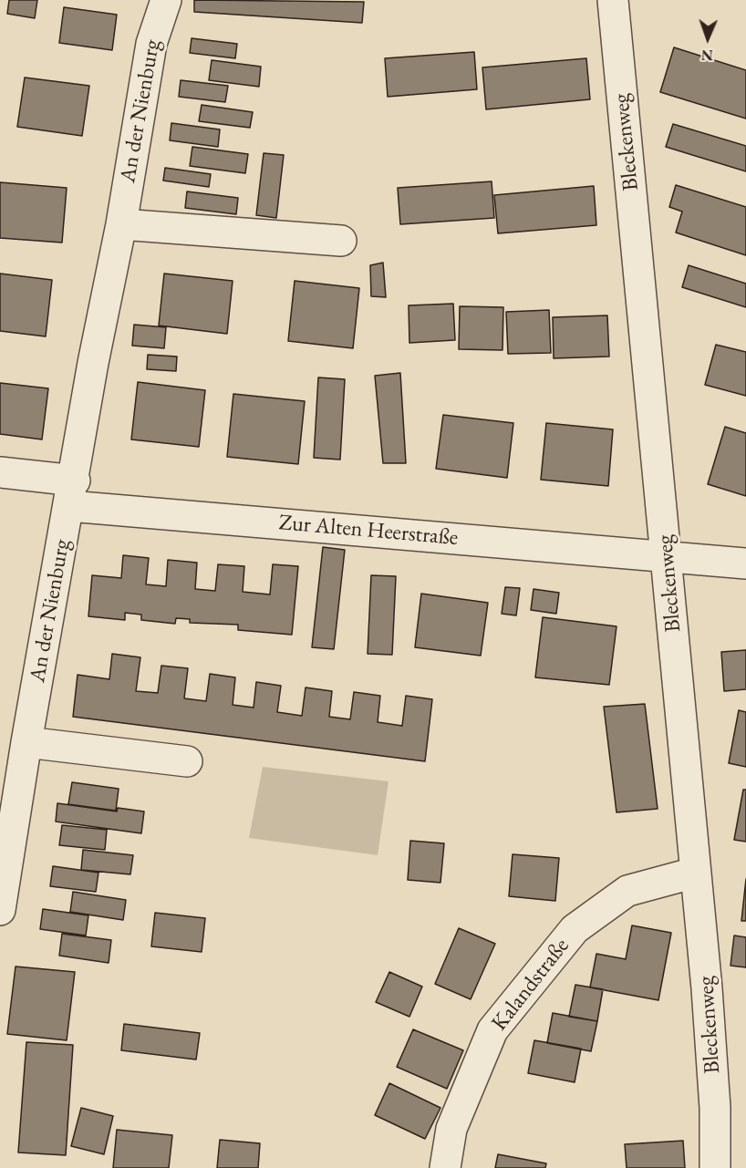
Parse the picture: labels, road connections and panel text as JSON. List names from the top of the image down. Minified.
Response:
{"streets":{"street":["An der Nienburg","Bleckenweg","Zur Alten Heerstraße","Kalandstraße"]},"crossings":[["An der Nienburg","Zur Alten Heerstraße"],["Bleckenweg","Zur Alten Heerstraße"],["Bleckenweg","Kalandstraße"]],"north":"bottom"}
